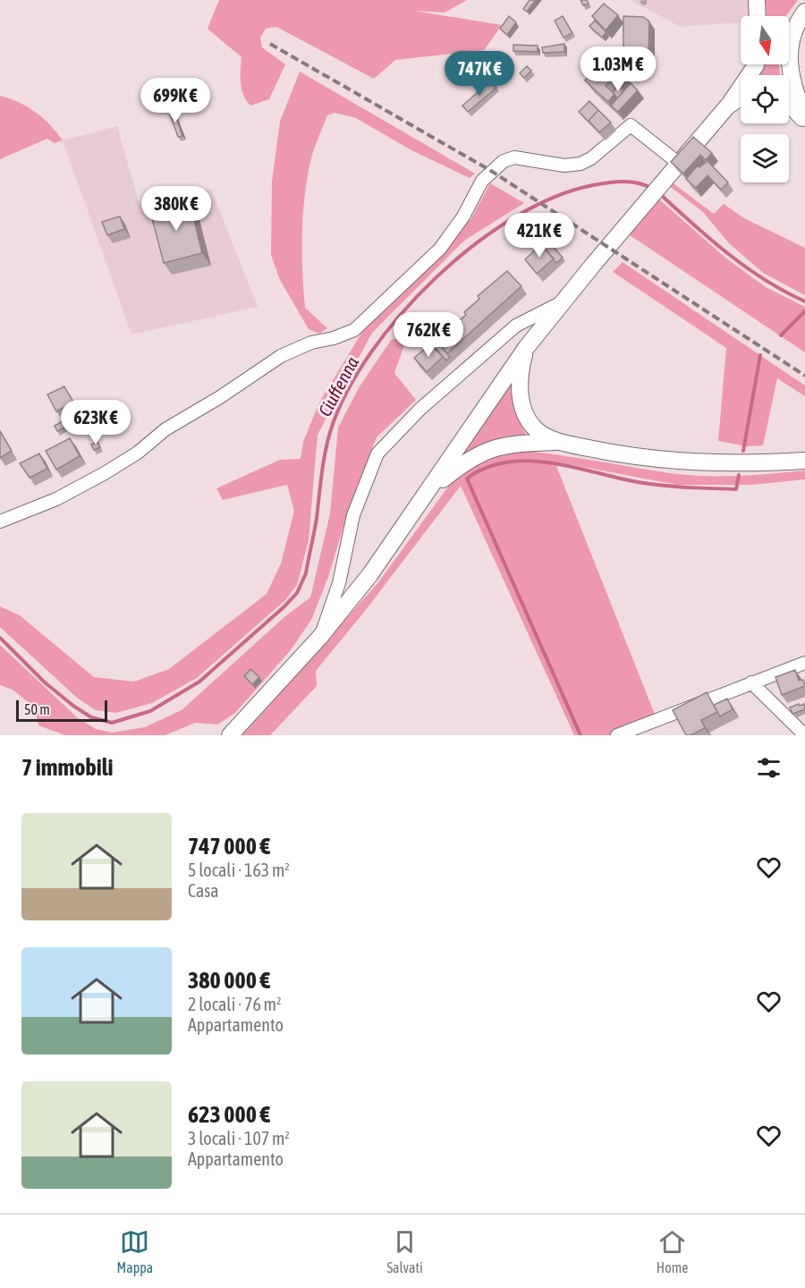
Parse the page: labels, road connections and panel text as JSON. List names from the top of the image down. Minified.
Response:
{"water":["Ciuffenna"],"scale_bar":"50 m","north":"bottom","page":{"price":["1.03M €","747K €","699K €","380K €","421K €","762K €","623K €"],"scale":"50 m","heading":"7 immobili","list":[{"name":"747 000 €","note":"5 locali · 163 m² · Casa"},{"name":"380 000 €","note":"2 locali · 76 m² · Appartamento"},{"name":"623 000 €","note":"3 locali · 107 m² · Appartamento"}],"tabs":["Mappa","Salvati","Home"]}}
